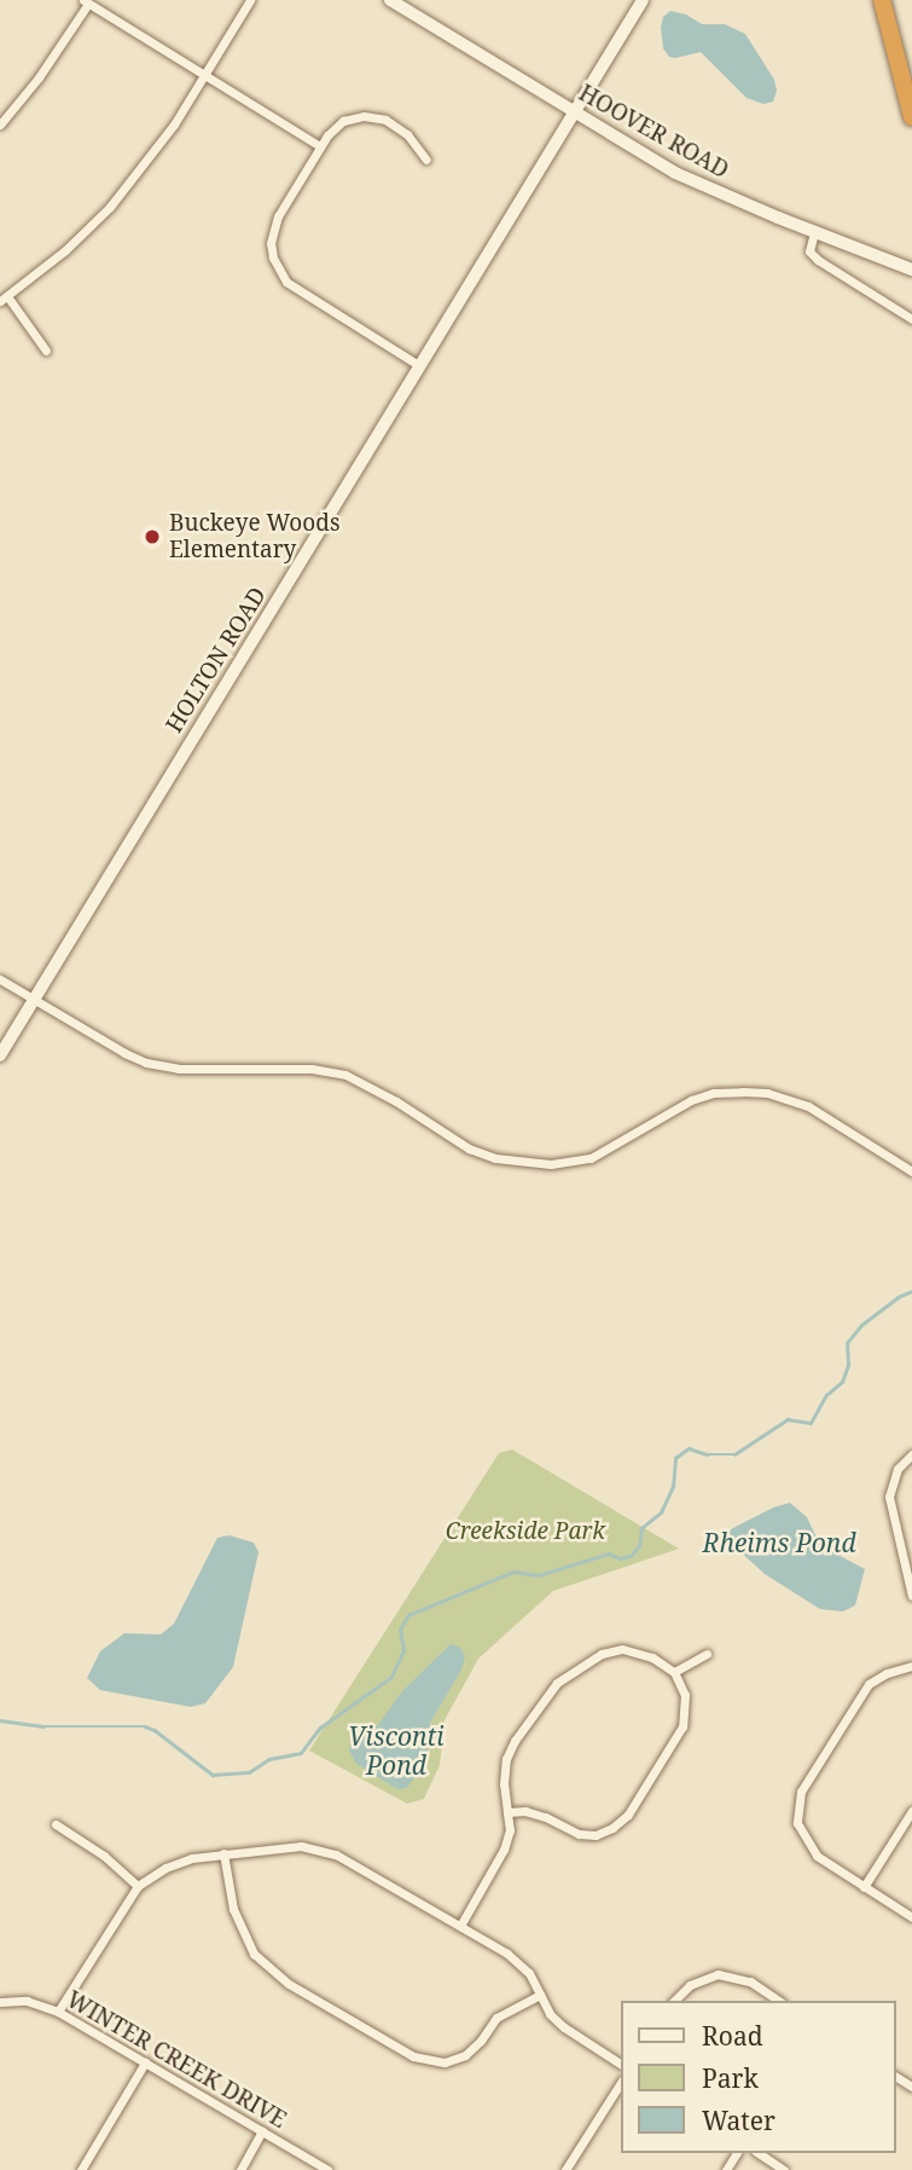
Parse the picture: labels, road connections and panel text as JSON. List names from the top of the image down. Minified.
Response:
{"streets":{"street":["HOOVER ROAD","HOLTON ROAD","WINTER CREEK DRIVE"]},"crossings":[["HOOVER ROAD","HOLTON ROAD"]],"water":["Rheims Pond","Visconti Pond"],"parks":["Creekside Park"],"places":["Buckeye Woods Elementary"],"legend":["Road","Park","Water"]}
